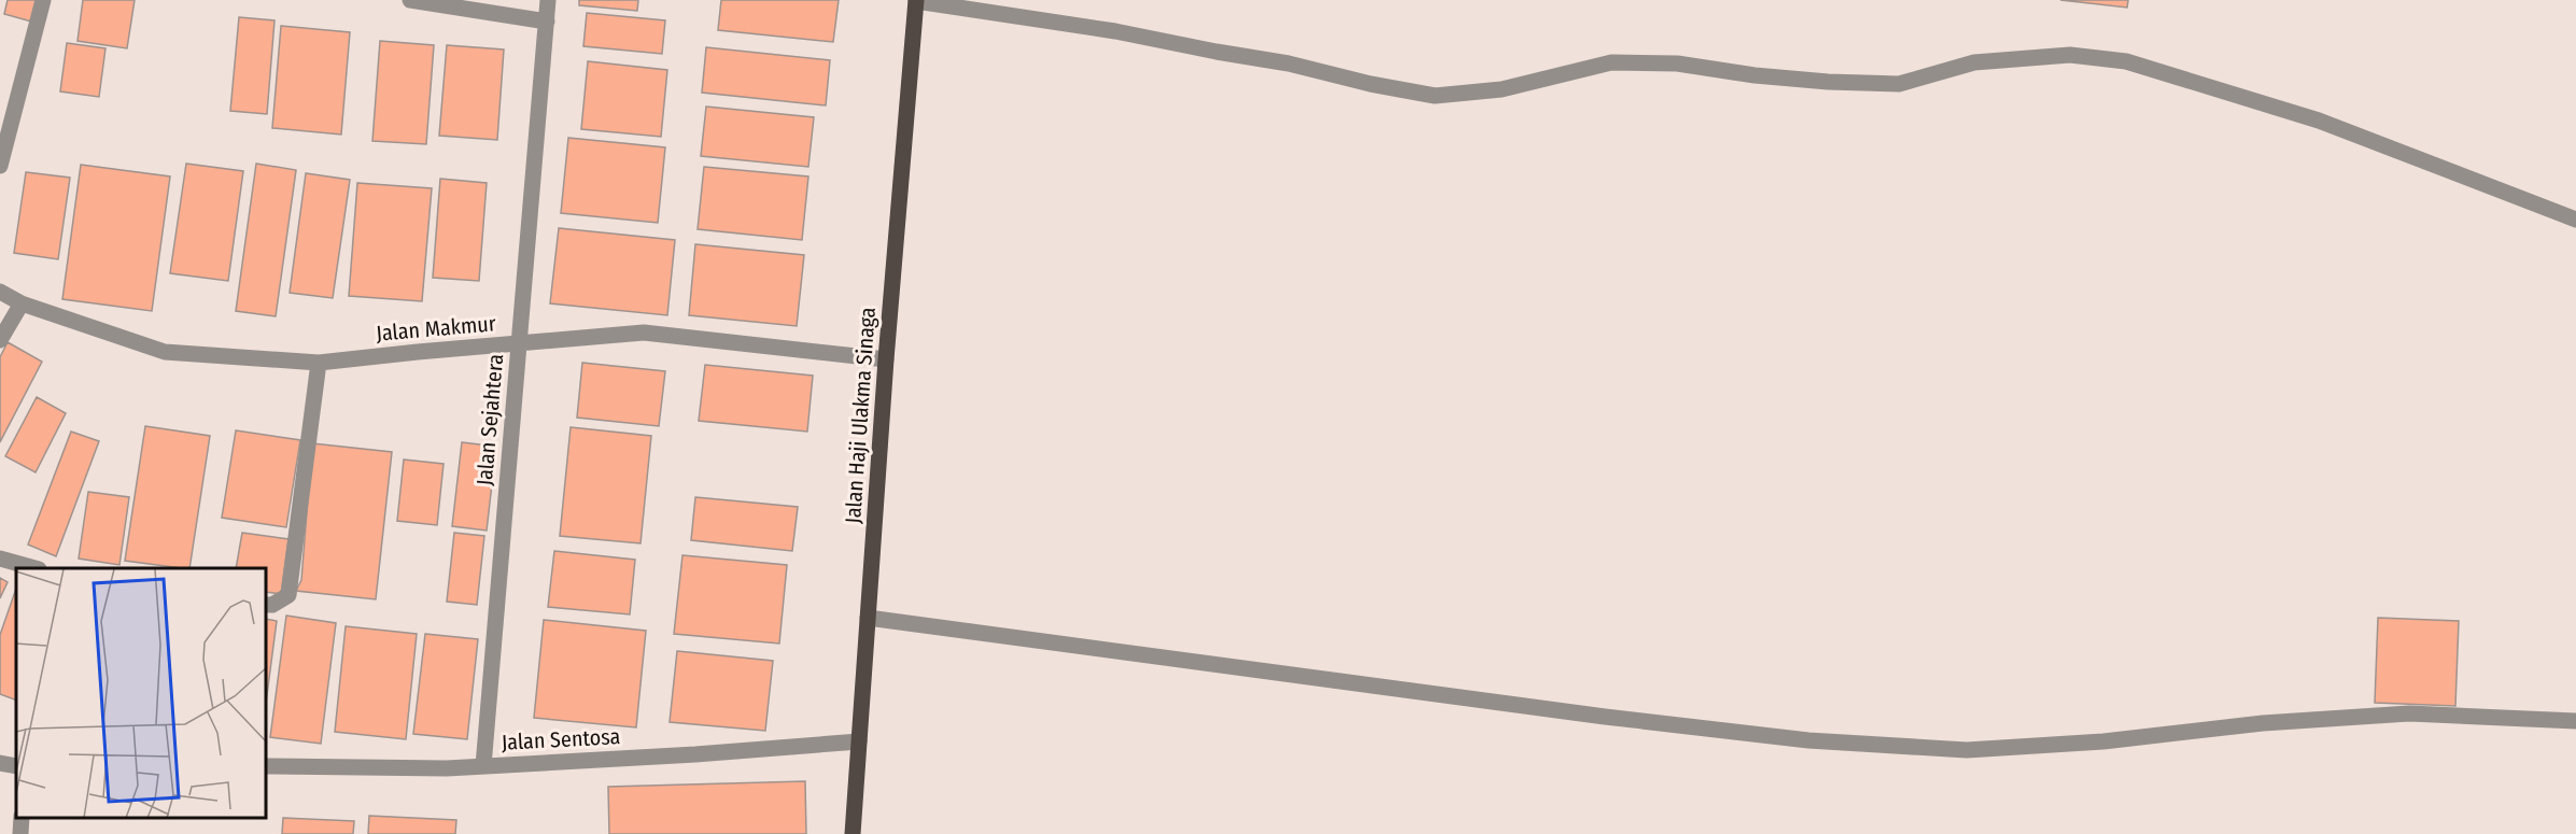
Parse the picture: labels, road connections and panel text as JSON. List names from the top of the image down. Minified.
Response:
{"streets":{"main road":["Jalan Haji Ulakma Sinaga"],"street":["Jalan Makmur","Jalan Sejahtera","Jalan Sentosa"]},"crossings":[["Jalan Makmur","Jalan Haji Ulakma Sinaga"],["Jalan Makmur","Jalan Sejahtera"],["Jalan Haji Ulakma Sinaga","Jalan Sentosa"],["Jalan Sejahtera","Jalan Sentosa"]]}
